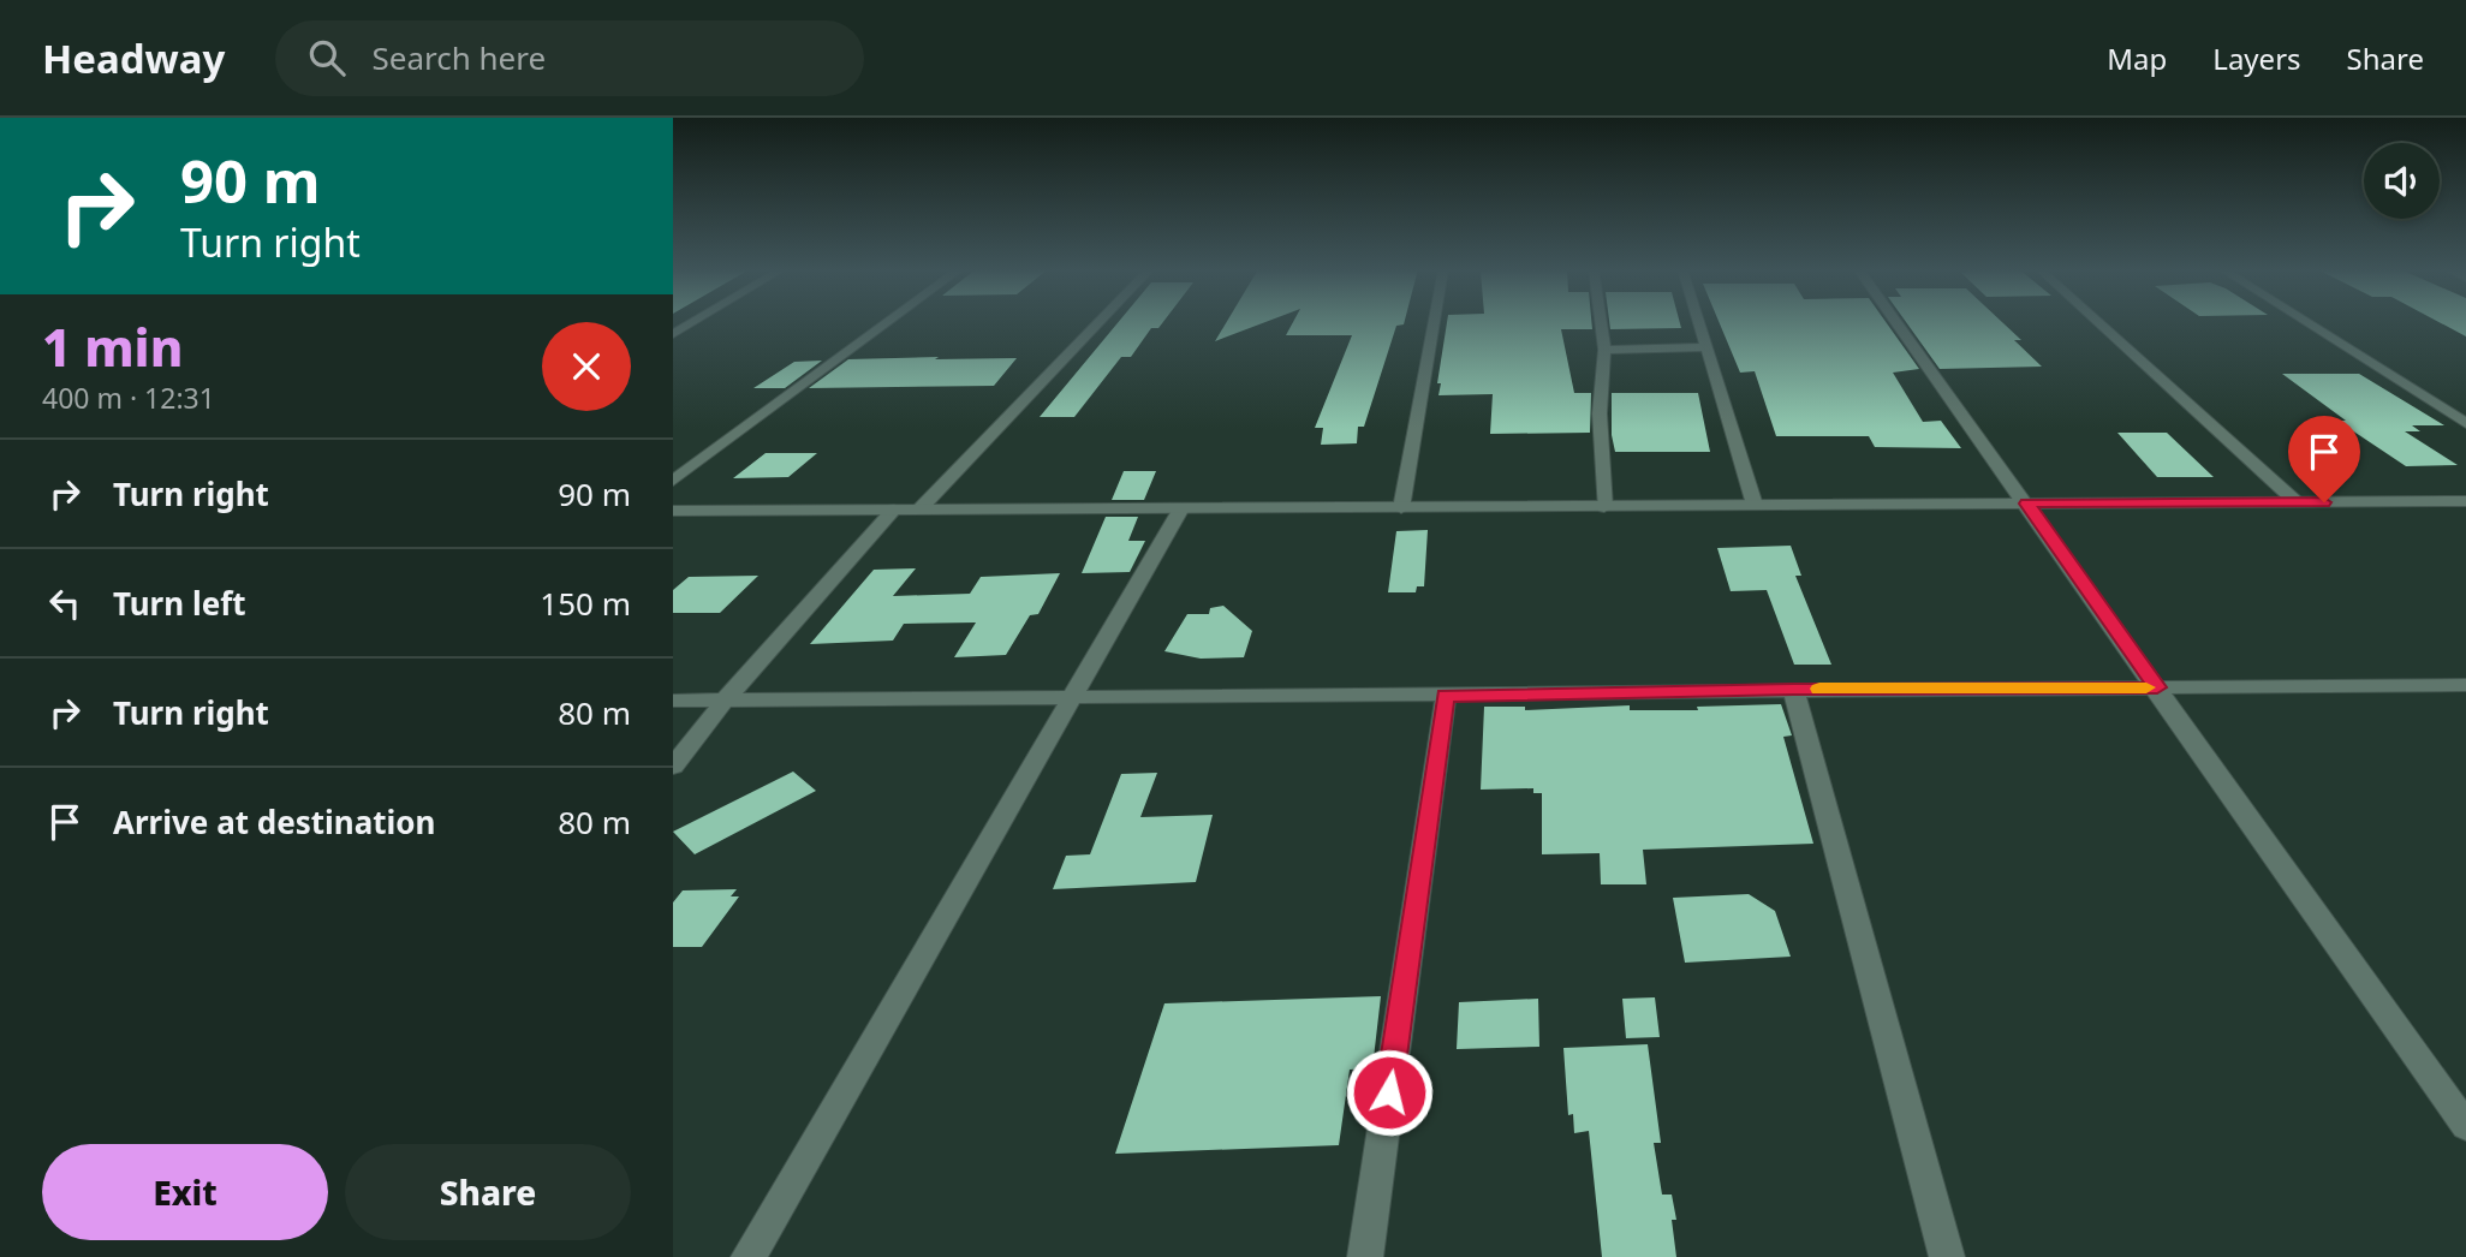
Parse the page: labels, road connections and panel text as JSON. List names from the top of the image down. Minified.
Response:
{"page":{"header":"Headway","search":"Search here","nav":["Map","Layers","Share"],"turn":["90 m","Turn right"],"heading":["1 min","400 m · 12:31"],"list":[{"name":"Turn right","value":"90 m"},{"name":"Turn left","value":"150 m"},{"name":"Turn right","value":"80 m"},{"name":"Arrive at destination","value":"80 m"}],"buttons":["Exit","Share"]}}
